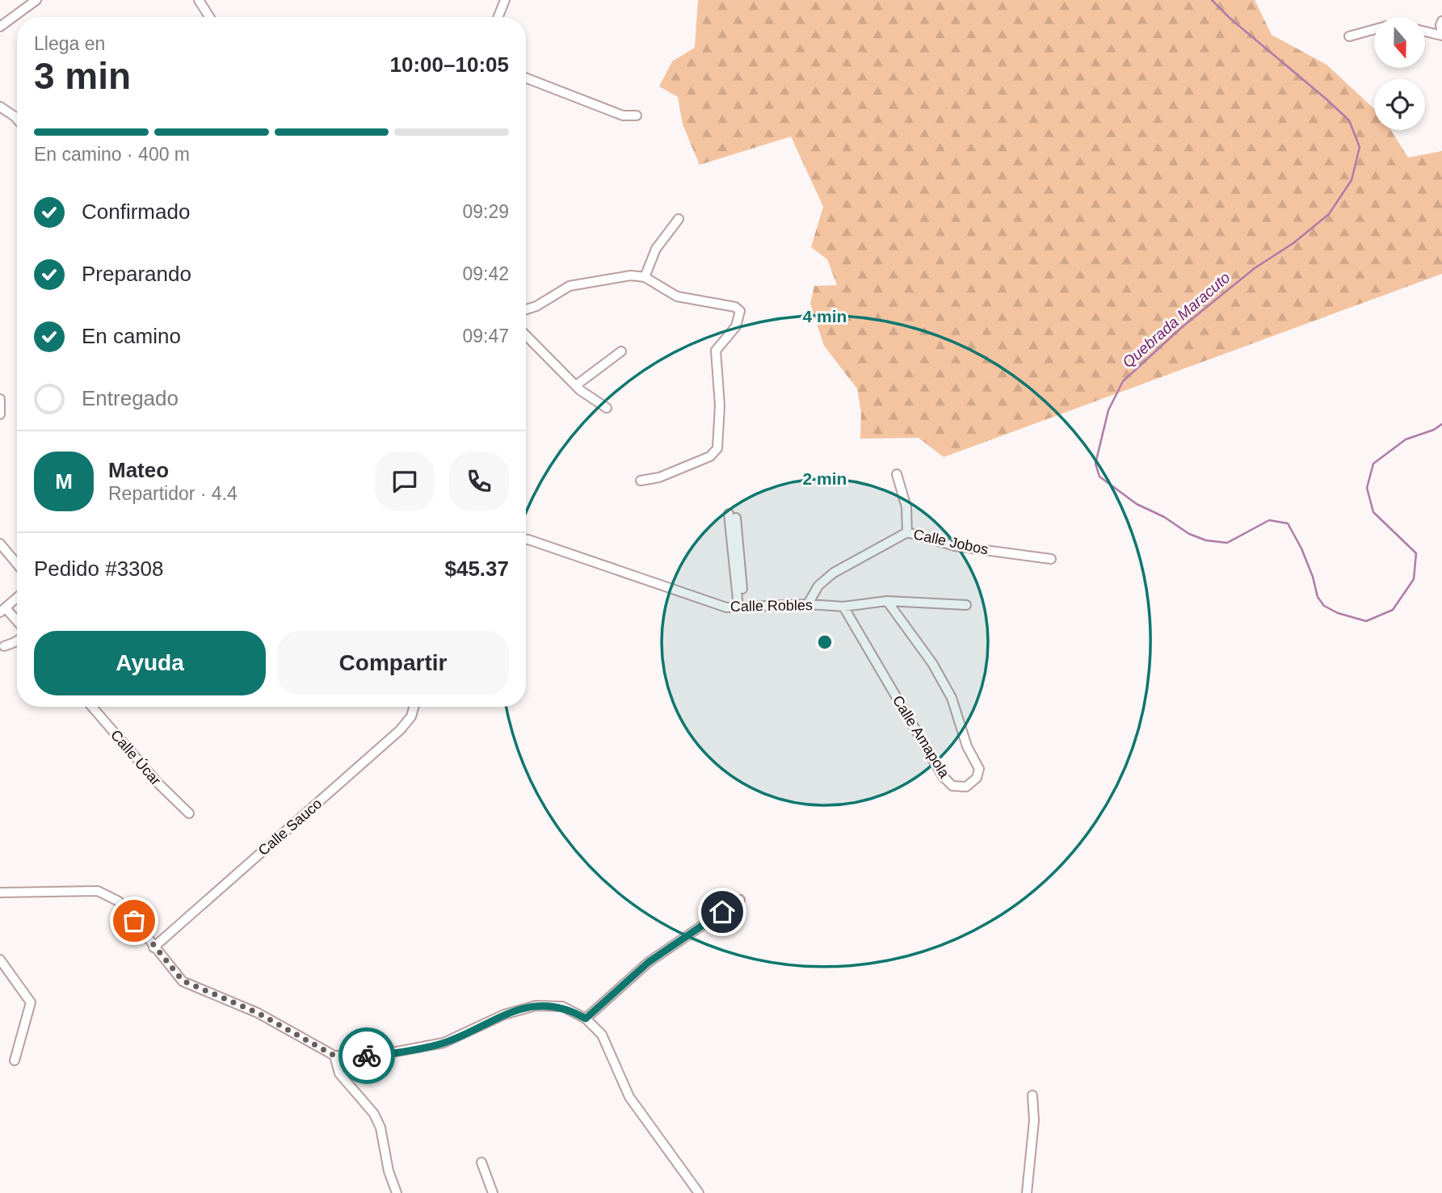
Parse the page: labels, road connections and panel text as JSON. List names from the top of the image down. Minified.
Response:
{"streets":{"street":["Calle Jobos","Calle Robles","Calle Amapola","Calle Úcar","Calle Sauco"]},"crossings":[["Calle Jobos","Calle Robles"],["Calle Robles","Calle Amapola"]],"water":["Quebrada Maracuto"],"north":"bottom","page":{"heading":["3 min","Llega en","10:00–10:05"],"panel":["Mateo","Repartidor · 4.4","Pedido #3308","$45.37"],"bar":"En camino · 400 m","list":[["Confirmado","09:29"],["Preparando","09:42"],["En camino","09:47"],"Entregado"],"round":"M","buttons":["Ayuda","Compartir"]},"rings":["4 min","2 min"]}
